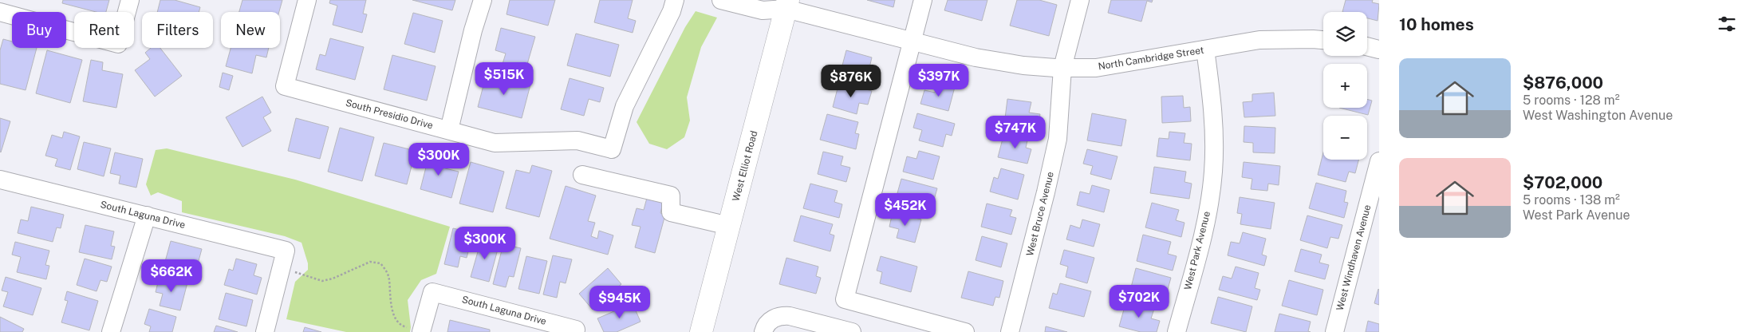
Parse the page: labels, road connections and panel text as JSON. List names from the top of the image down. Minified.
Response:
{"streets":{"main road":["West Elliot Road"],"street":["North Cambridge Street","South Presidio Drive","West Bruce Avenue","South Laguna Drive","West Park Avenue","West Windhaven Avenue"]},"crossings":[["North Cambridge Street","West Elliot Road"],["North Cambridge Street","West Bruce Avenue"],["North Cambridge Street","West Park Avenue"]],"page":{"heading":"10 homes","map_buttons":["+","−"],"chip":["Buy","Rent","Filters","New"],"list":[{"name":"$876,000","note":"5 rooms · 128 m² · West Washington Avenue"},{"name":"$702,000","note":"5 rooms · 138 m² · West Park Avenue"}],"price":["$515K","$397K","$876K","$747K","$300K","$452K","$300K","$662K","$702K","$945K"]}}
